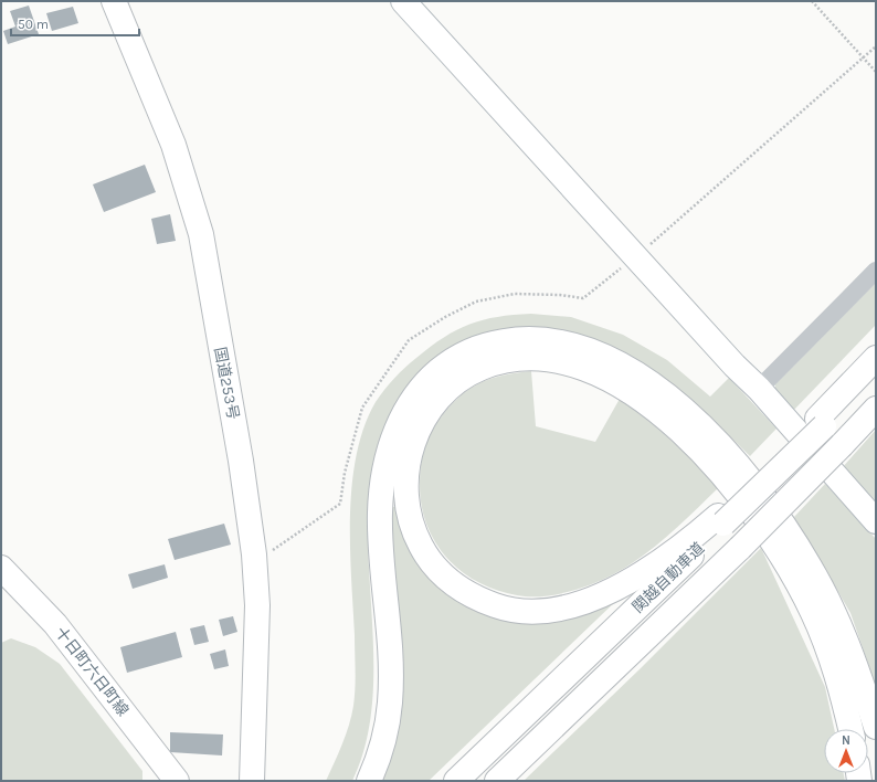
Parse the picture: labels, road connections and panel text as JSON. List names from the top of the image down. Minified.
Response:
{"streets":{"main road":["国道253号","関越自動車道","十日町六日町線"]},"scale_bar":"50 m","north":"top"}
